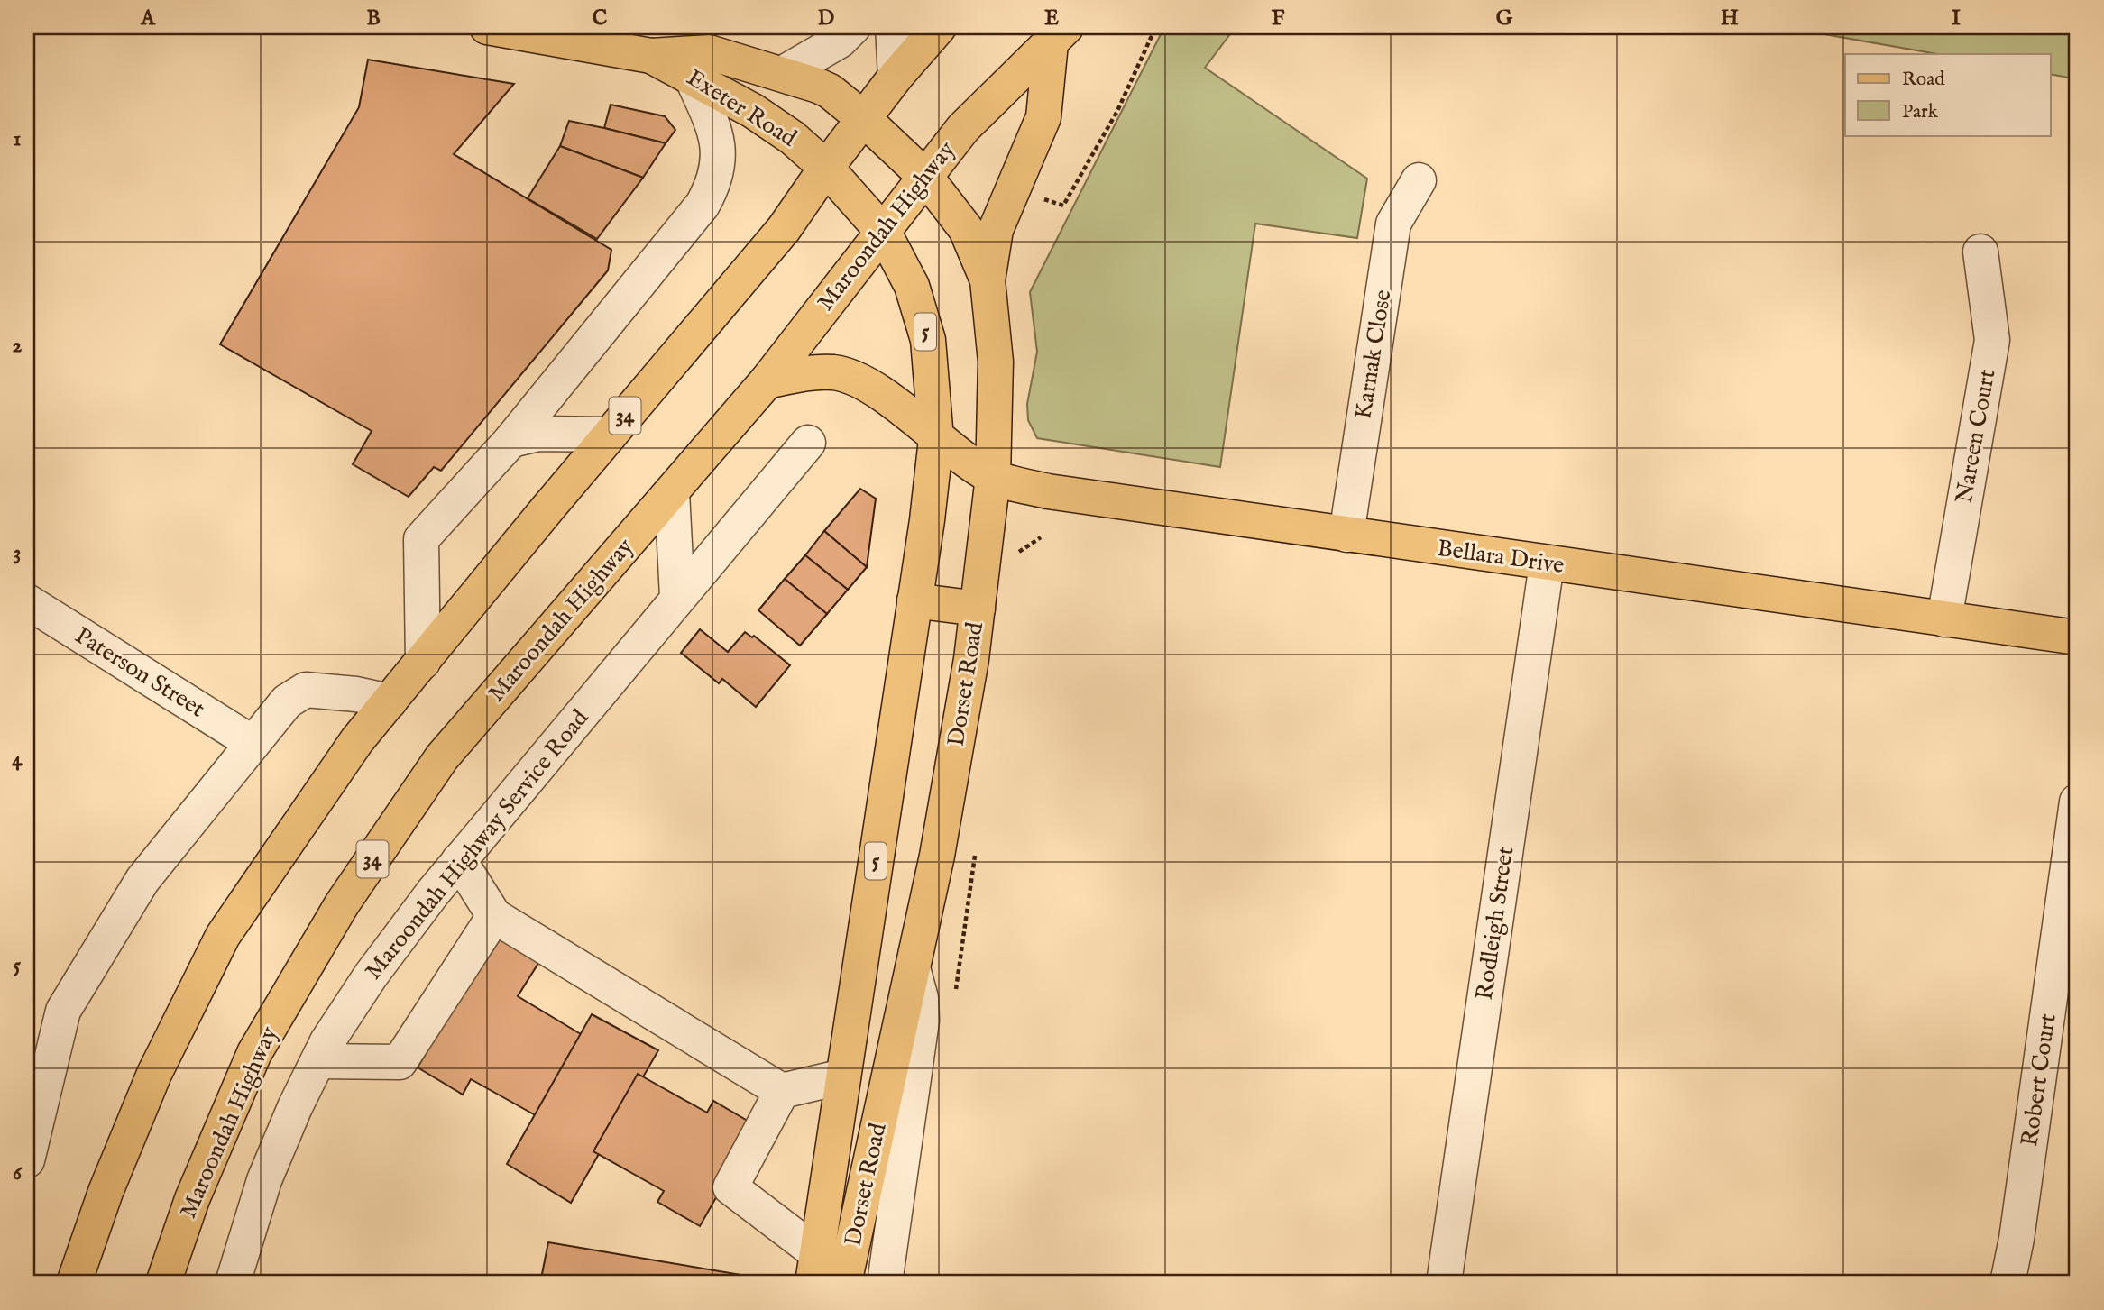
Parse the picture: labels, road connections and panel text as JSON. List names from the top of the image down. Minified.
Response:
{"streets":{"main road":["Exeter Road","Maroondah Highway","5","34","Bellara Drive","Dorset Road"],"street":["Karnak Close","Nareen Court","Paterson Street","Maroondah Highway Service Road","Rodleigh Street","Robert Court"]},"crossings":[["Exeter Road","34"],["Exeter Road","Dorset Road"],["Maroondah Highway","Bellara Drive"],["Maroondah Highway","Dorset Road"],["Karnak Close","Bellara Drive"],["34","Dorset Road"],["Nareen Court","Bellara Drive"],["Bellara Drive","Dorset Road"],["Bellara Drive","Rodleigh Street"]],"legend":["Road","Park"],"grid":{"columns":["A","B","C","D","E","F","G","H","I"],"rows":["1","2","3","4","5","6"]}}
